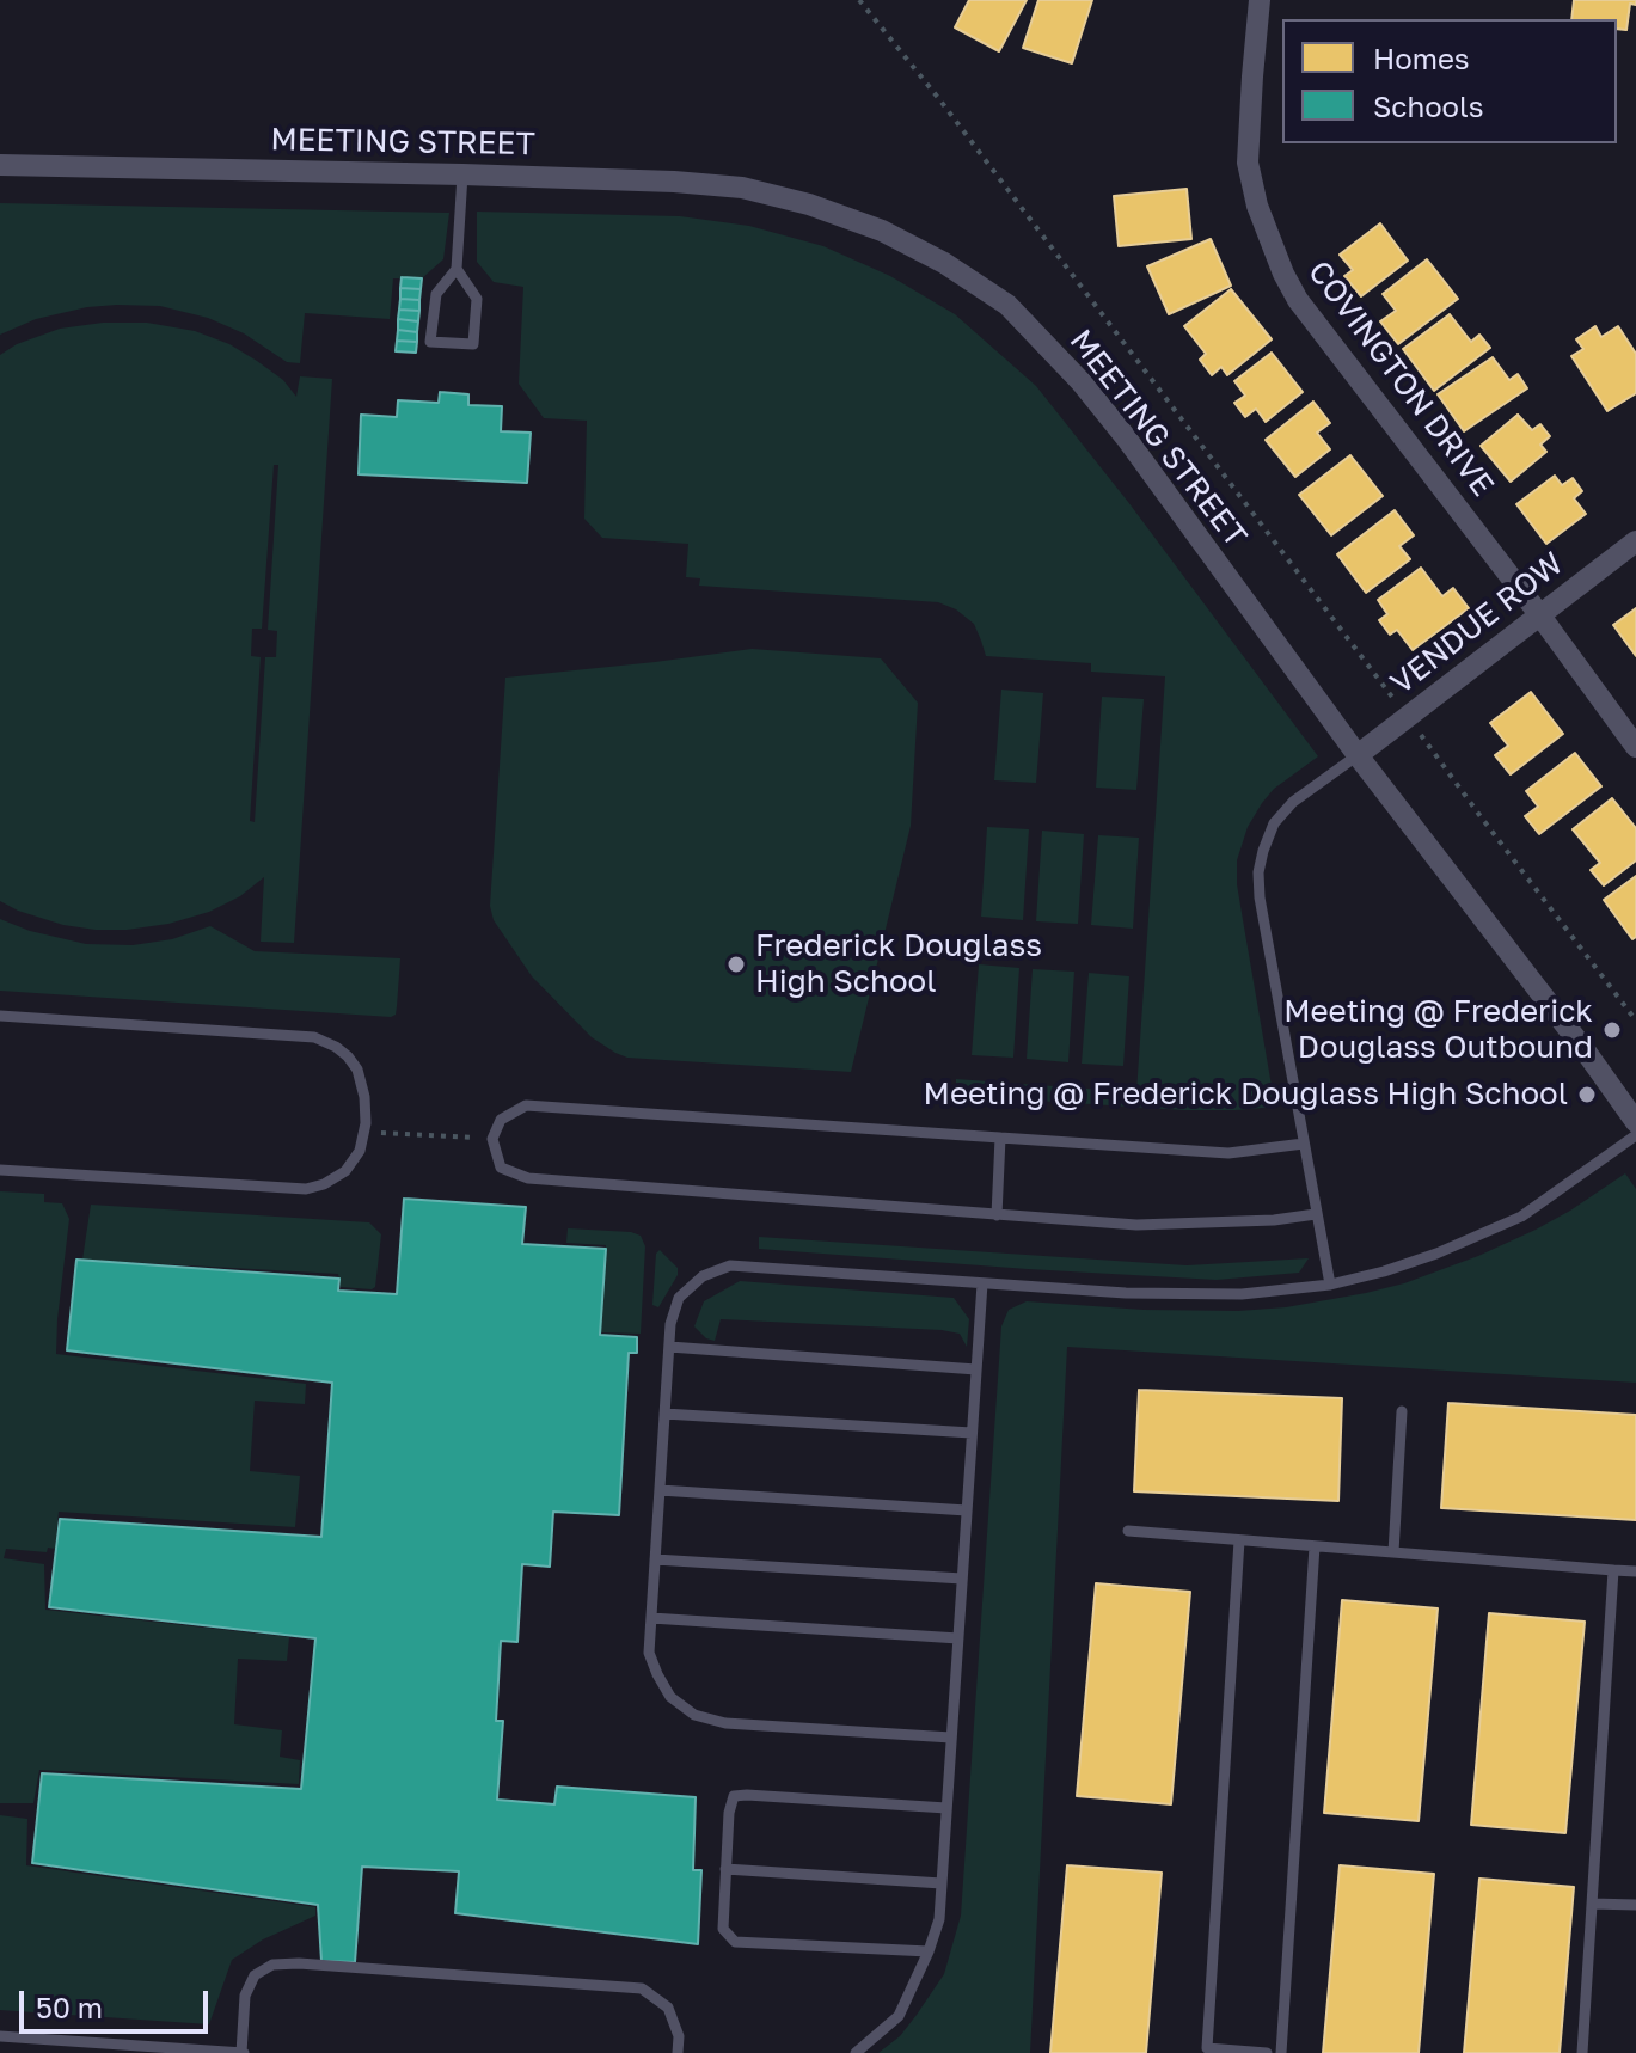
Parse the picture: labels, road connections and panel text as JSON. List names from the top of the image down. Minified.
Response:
{"streets":{"street":["MEETING STREET","COVINGTON DRIVE","VENDUE ROW"]},"crossings":[["MEETING STREET","VENDUE ROW"],["COVINGTON DRIVE","VENDUE ROW"]],"places":["Frederick Douglass High School","Meeting @ Frederick Douglass Outbound","Meeting @ Frederick Douglass High School"],"legend":["Homes","Schools"],"scale_bar":"50 m"}
